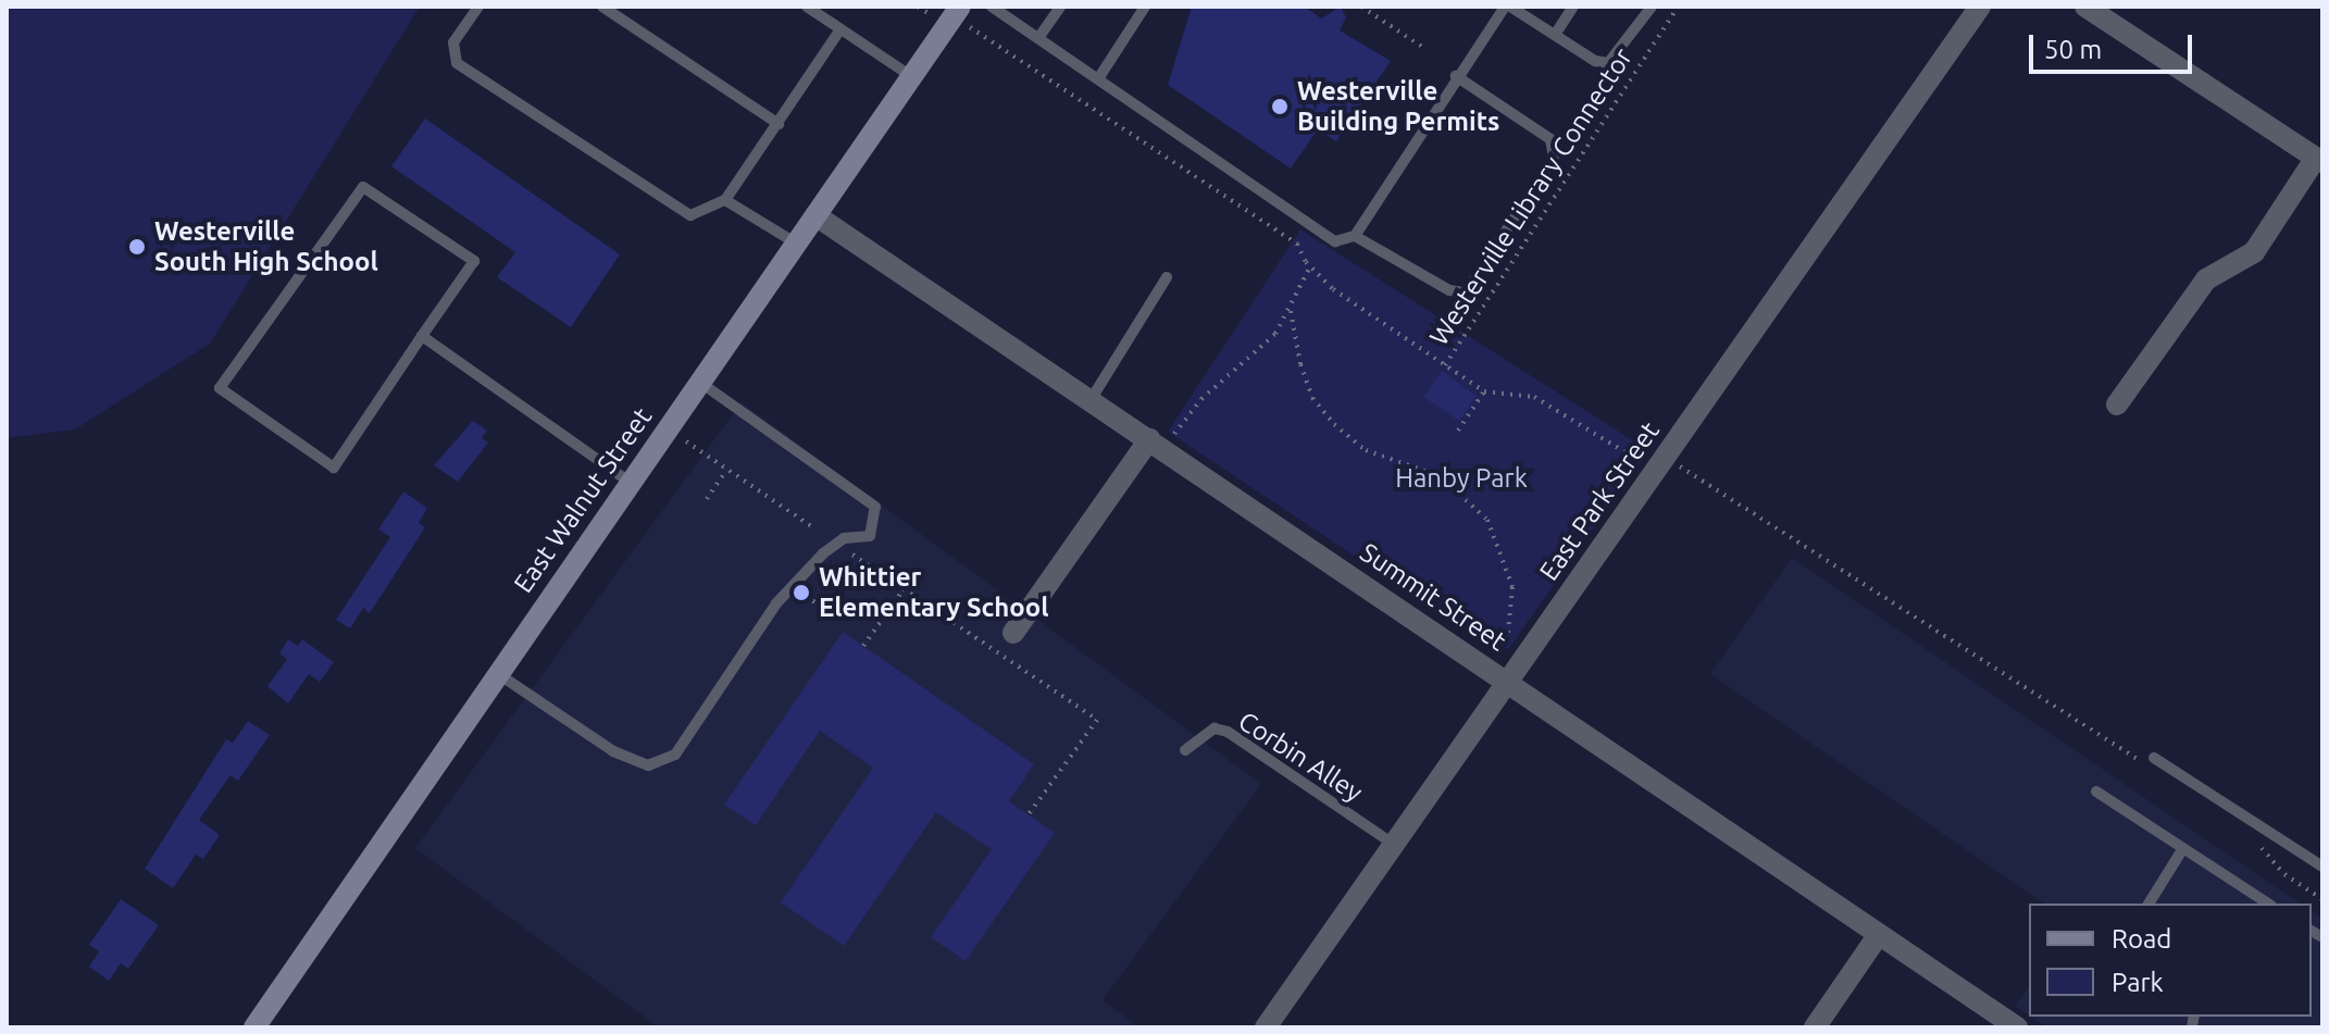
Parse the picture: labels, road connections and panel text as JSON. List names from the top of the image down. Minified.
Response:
{"streets":{"main road":["East Walnut Street"],"street":["East Park Street","Summit Street"],"lane":["Corbin Alley"],"path":["Westerville Library Connector"]},"crossings":[["East Walnut Street","Summit Street"],["East Park Street","Summit Street"],["East Park Street","Corbin Alley"]],"parks":["Hanby Park"],"places":["Westerville Building Permits","Westerville South High School","Whittier Elementary School"],"legend":["Road","Park"],"scale_bar":"50 m"}
